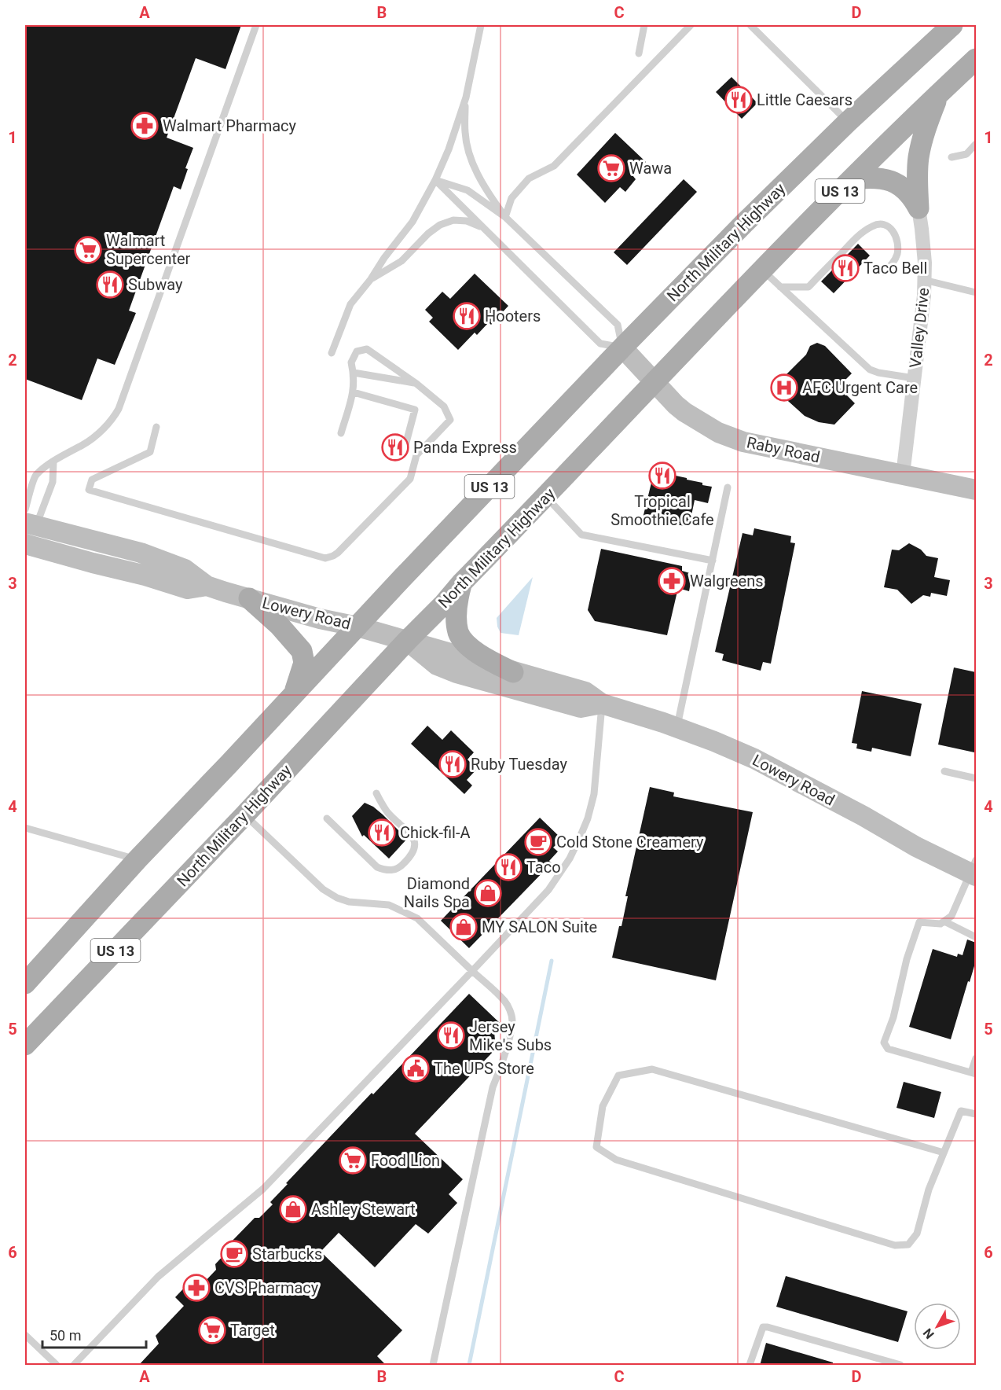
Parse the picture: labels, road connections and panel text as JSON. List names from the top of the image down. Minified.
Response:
{"streets":{"main road":["US 13","North Military Highway"],"street":["Valley Drive","Raby Road","Lowery Road"]},"crossings":[["North Military Highway","Raby Road"],["North Military Highway","Lowery Road"],["Valley Drive","Raby Road"]],"places":{"restaurant":["Little Caesars","Taco Bell","Subway","Hooters","Panda Express","Tropical Smoothie Cafe","Ruby Tuesday","Chick-fil-A","Taco","Jersey Mike's Subs"],"pharmacy":["Walmart Pharmacy","Walgreens","CVS Pharmacy"],"supermarket":["Wawa","Walmart Supercenter","Food Lion","Target"],"hospital":["AFC Urgent Care"],"cafe":["Cold Stone Creamery","Starbucks"],"shop":["Diamond Nails Spa","MY SALON Suite","Ashley Stewart"],"public building":["The UPS Store"]},"scale_bar":"50 m","north":"bottom left","grid":{"columns":["A","B","C","D"],"rows":["1","2","3","4","5","6"]}}
